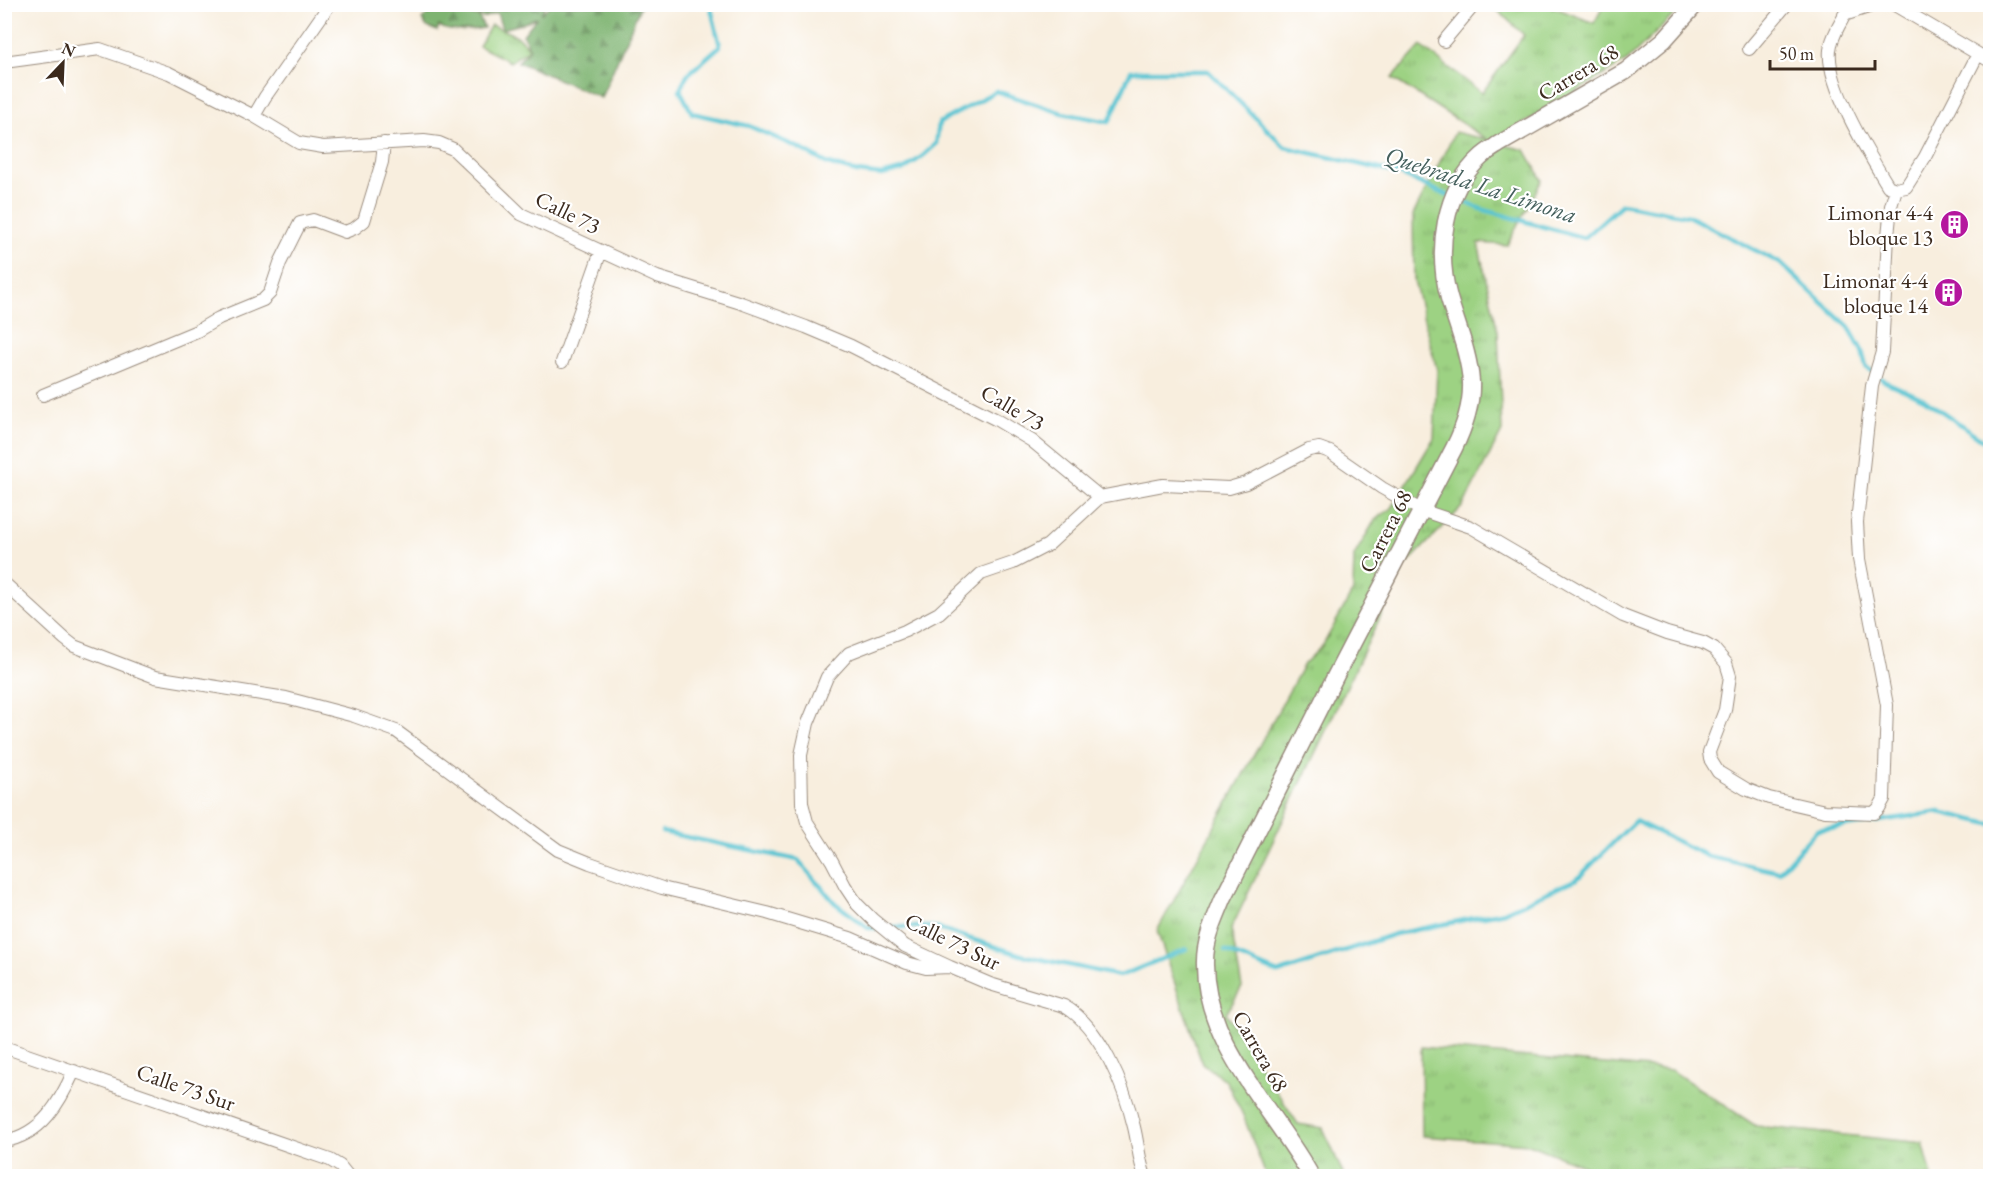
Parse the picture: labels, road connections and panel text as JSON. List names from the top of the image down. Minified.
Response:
{"streets":{"street":["Carrera 68","Calle 73","Calle 73 Sur"]},"crossings":[["Calle 73","Calle 73 Sur"]],"water":["Quebrada La Limona"],"places":{"building":["Limonar 4-4 bloque 13","Limonar 4-4 bloque 14"]},"scale_bar":"50 m","north":"top right"}
